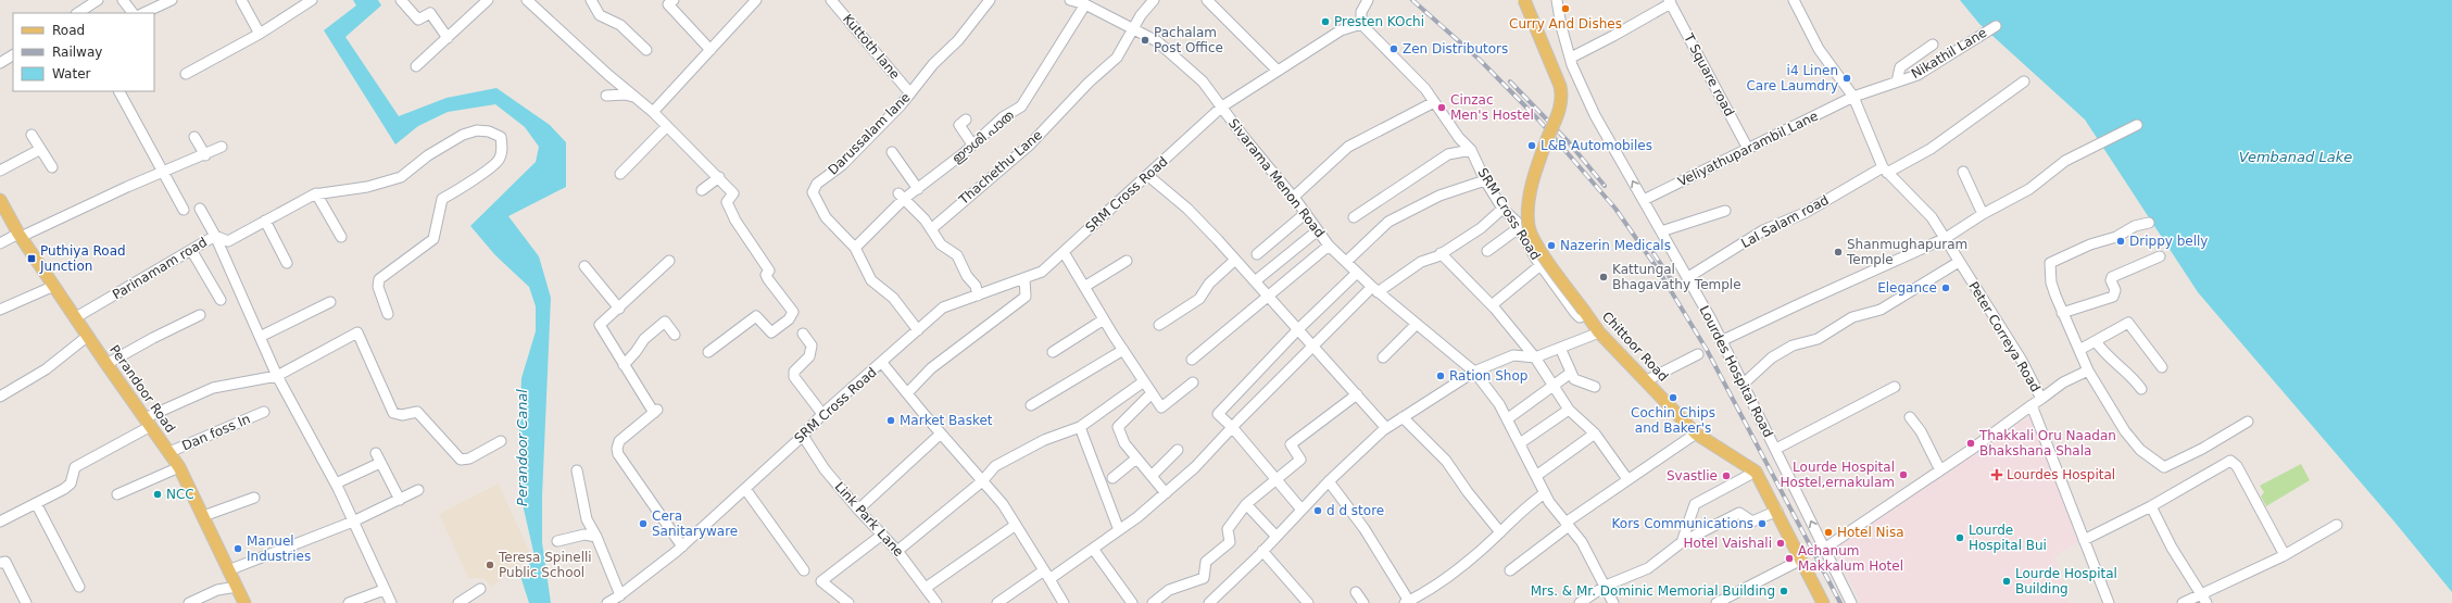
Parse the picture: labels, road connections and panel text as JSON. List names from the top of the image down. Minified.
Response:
{"streets":{"main road":["Chittoor Road","Perandoor Road"],"street":["Kuttoth lane","Nikathil Lane","T Square road","Darussalam lane","ഈശി പാത","Veliyathuparambil Lane","Thachethu Lane","Sivarama Menon Road","SRM Cross Road","Lal Salam road","Parinamam road","Peter Correya Road","Lourdes Hospital Road","Dan foss ln","Link Park Lane"]},"crossings":[["Kuttoth lane","Darussalam lane"],["Nikathil Lane","Veliyathuparambil Lane"],["Nikathil Lane","Peter Correya Road"],["T Square road","Veliyathuparambil Lane"],["Darussalam lane","ഈശി പാത"],["Darussalam lane","SRM Cross Road"],["ഈശി പാത","Sivarama Menon Road"],["Veliyathuparambil Lane","Peter Correya Road"],["Veliyathuparambil Lane","Lourdes Hospital Road"],["Thachethu Lane","Sivarama Menon Road"],["Sivarama Menon Road","SRM Cross Road"],["SRM Cross Road","Chittoor Road"],["SRM Cross Road","Link Park Lane"],["Lal Salam road","Peter Correya Road"],["Lal Salam road","Lourdes Hospital Road"],["Parinamam road","Perandoor Road"],["Perandoor Road","Dan foss ln"]],"one_way":["Lourdes Hospital Road"],"water":["Vembanad Lake","Perandoor Canal"],"places":{"other":["Curry And Dishes","Presten KOchi","Pachalam Post Office","Zen Distributors","i4 Linen Care Laumdry","Cinzac Men's Hostel","L&B Automobiles","Drippy belly","Nazerin Medicals","Shanmughapuram Temple","Kattungal Bhagavathy Temple","Elegance","Ration Shop","Cochin Chips and Baker's","Market Basket","Thakkali Oru Naadan Bhakshana Shala","Lourde Hospital Hostel,ernakulam","Svastlie","NCC","d d store","Cera Sanitaryware","Kors Communications","Hotel Nisa","Lourde Hospital Bui","Hotel Vaishali","Manuel Industries","Achanum Makkalum Hotel","Teresa Spinelli Public School","Lourde Hospital Building","Mrs. & Mr. Dominic Memorial Building"],"transit":["Puthiya Road Junction"],"health":["Lourdes Hospital"]},"legend":["Road","Railway","Water"]}
